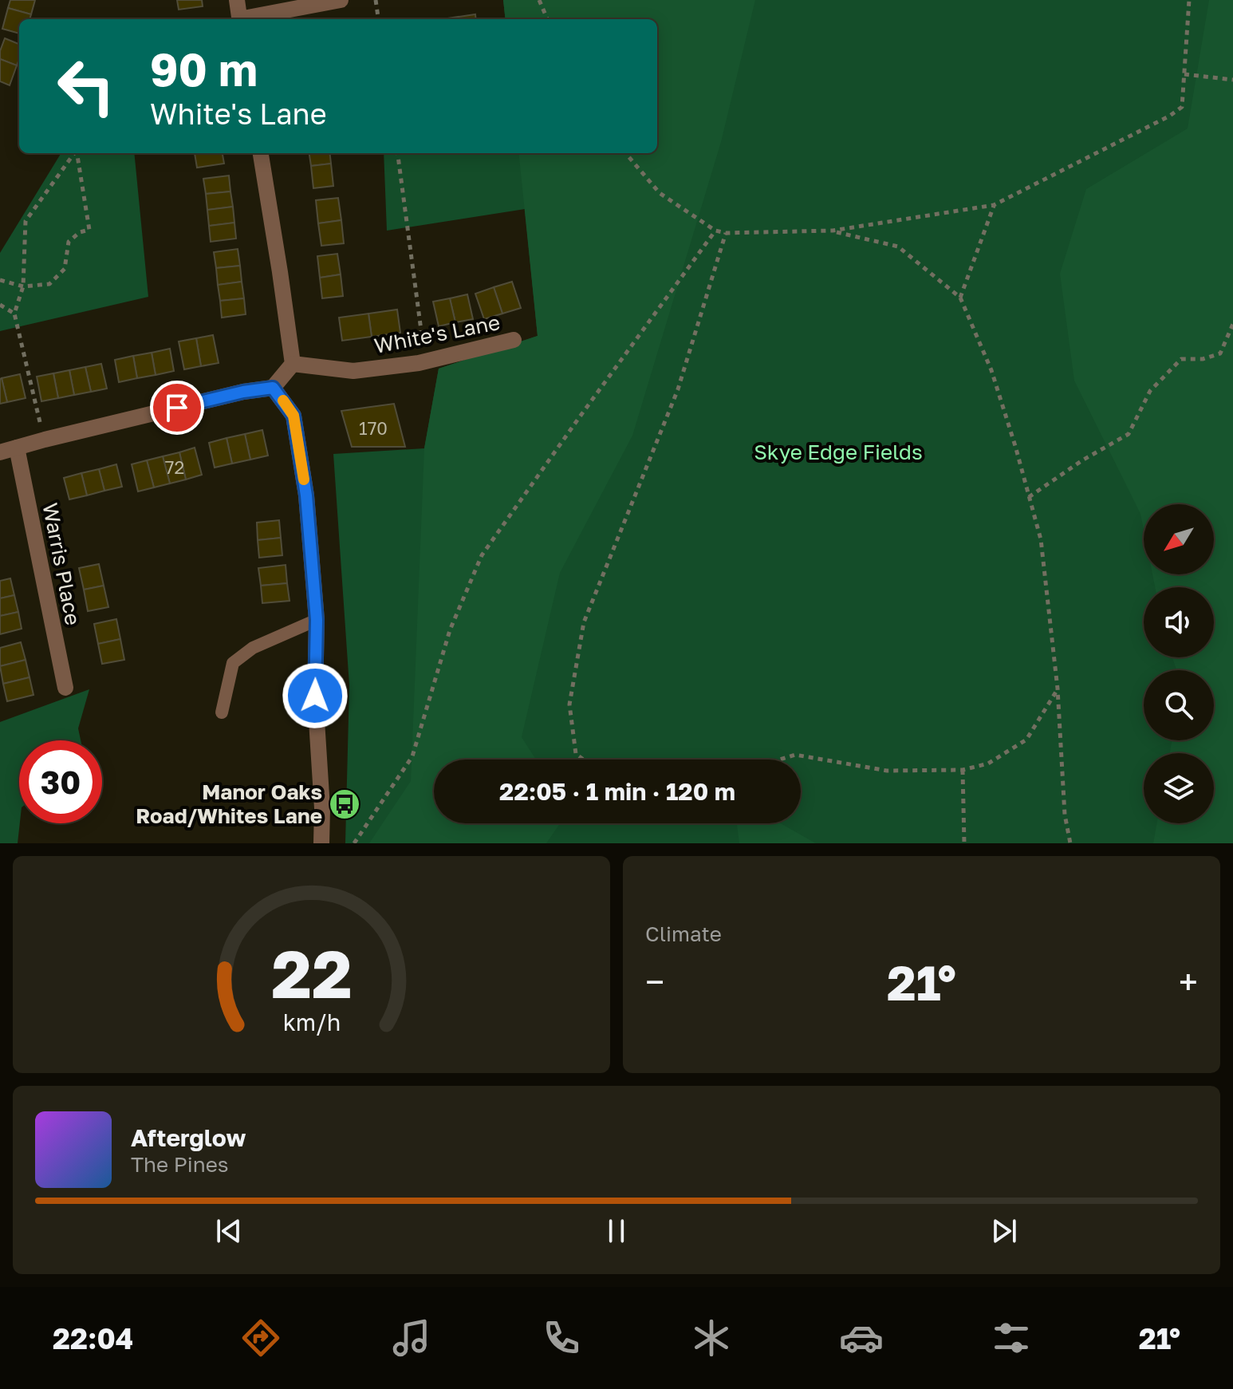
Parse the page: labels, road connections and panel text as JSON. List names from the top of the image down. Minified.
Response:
{"streets":{"street":["White's Lane","Warris Place"]},"parks":["Skye Edge Fields"],"places":{"bus stop":["Manor Oaks Road/Whites Lane"]},"house_numbers":["170","72"],"north":"bottom left","page":{"turn":["90 m","White's Lane"],"limit":"30","trip":"22:05 · 1 min · 120 m","tile":"Climate","heat":["−","21°","+"],"song":["Afterglow","The Pines"],"tabs":["22:04","21°"],"gauge":["22","km/h"]}}
